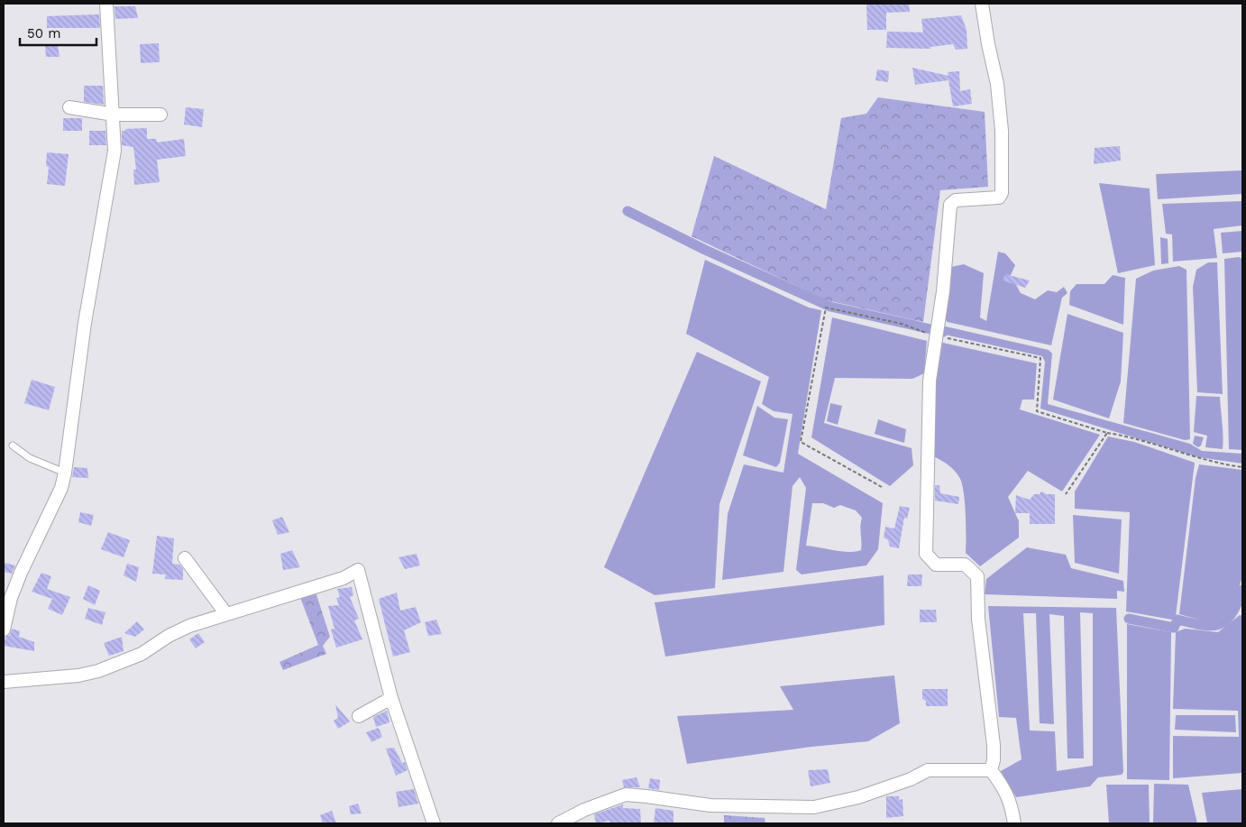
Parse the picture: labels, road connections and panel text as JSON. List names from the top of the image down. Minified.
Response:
{"scale_bar":"50 m"}
